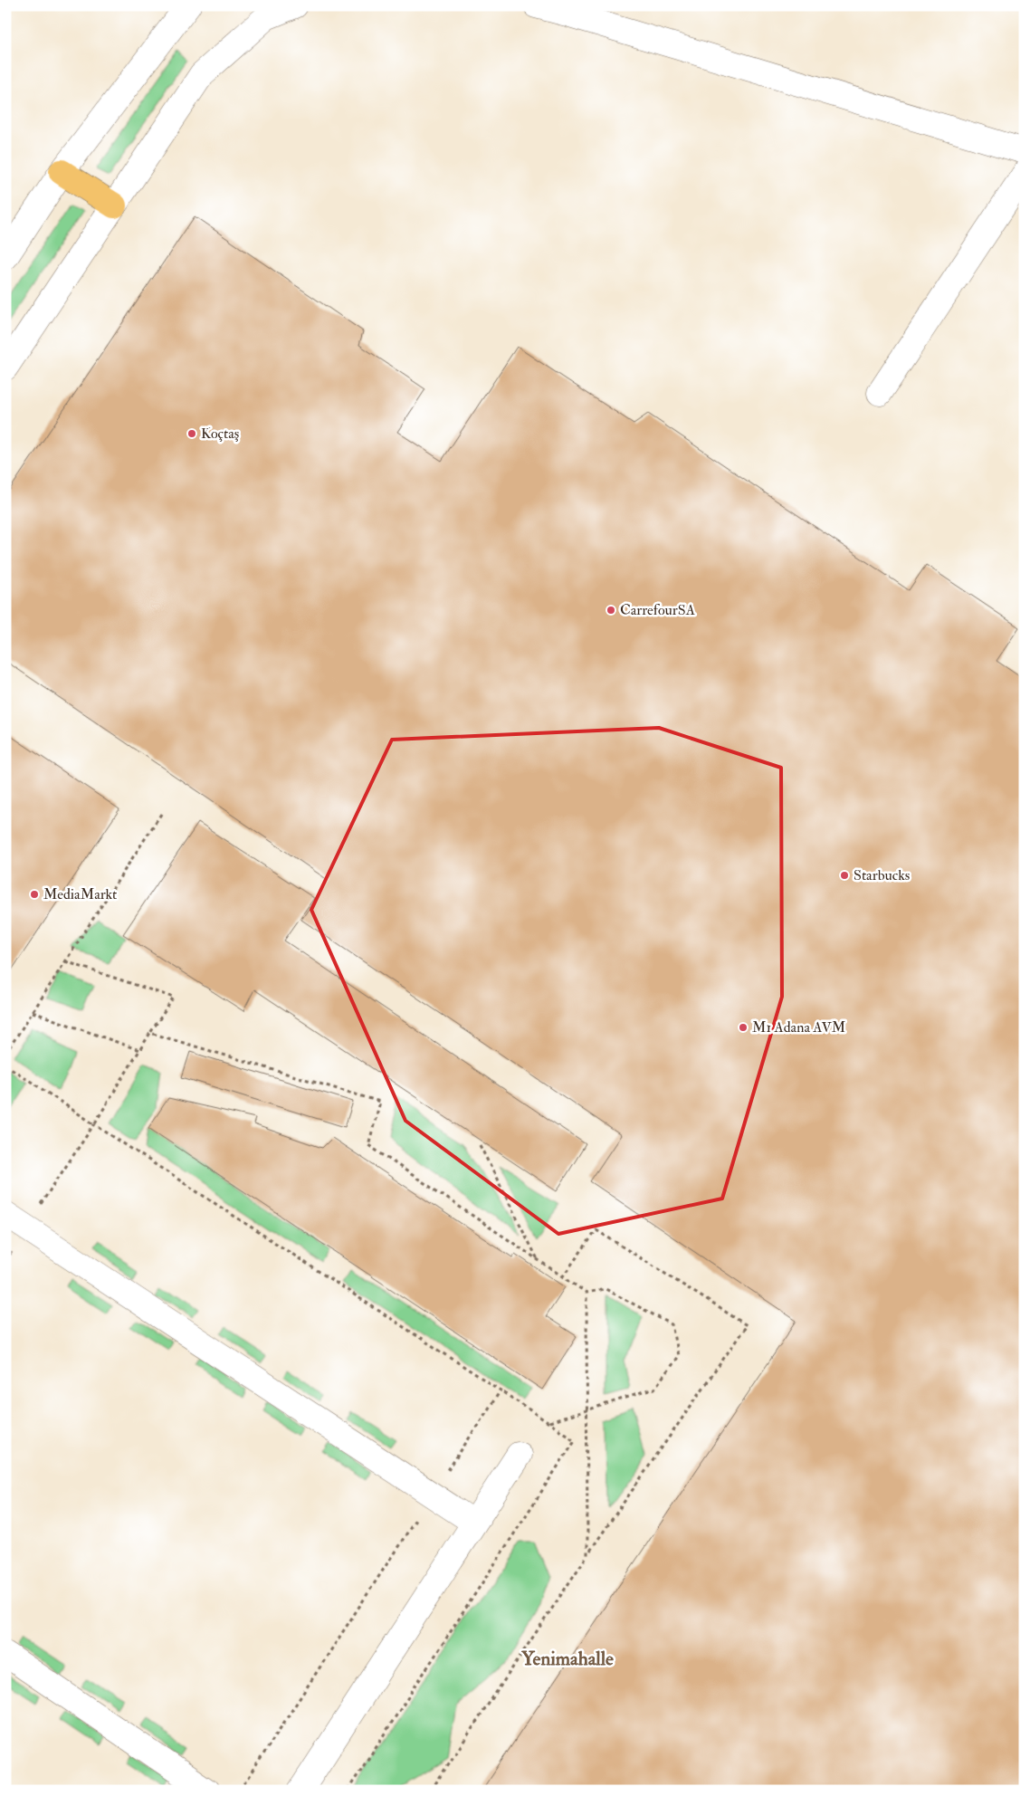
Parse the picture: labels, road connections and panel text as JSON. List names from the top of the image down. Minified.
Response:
{"districts":["Yenimahalle"],"places":["Koçtaş","CarrefourSA","Starbucks","MediaMarkt","M1 Adana AVM"]}
